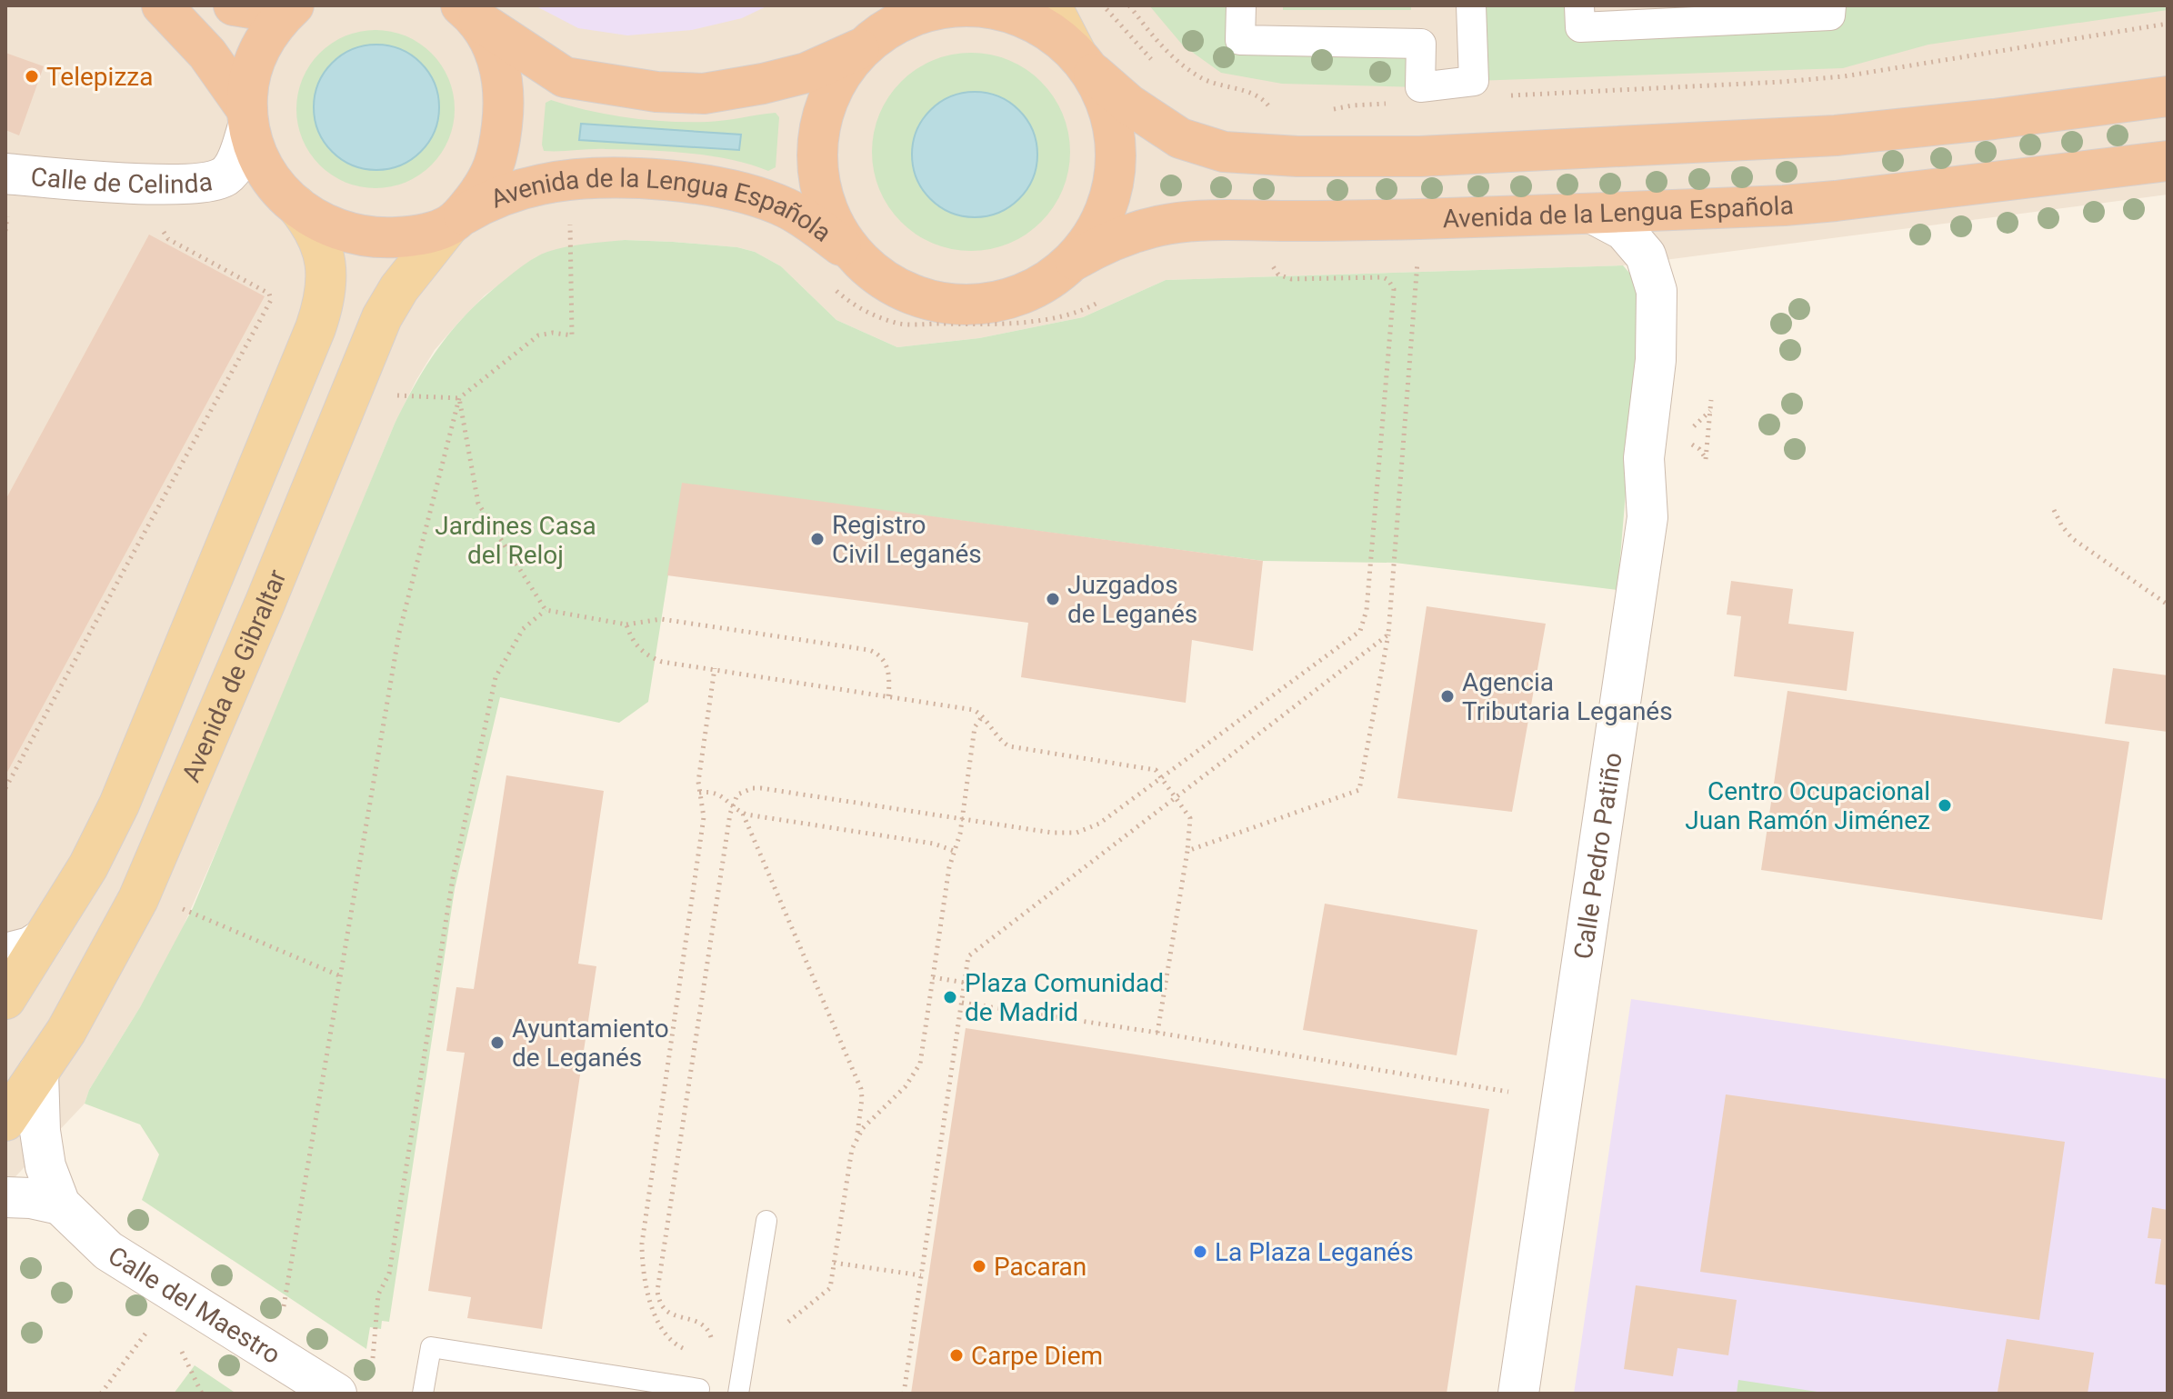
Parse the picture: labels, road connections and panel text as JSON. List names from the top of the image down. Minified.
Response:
{"streets":{"highway":["Avenida de la Lengua Española"],"main road":["Avenida de Gibraltar"],"street":["Calle de Celinda","Calle Pedro Patiño","Calle del Maestro"]},"crossings":[["Calle de Celinda","Avenida de la Lengua Española"],["Avenida de la Lengua Española","Avenida de Gibraltar"],["Avenida de la Lengua Española","Calle Pedro Patiño"],["Avenida de Gibraltar","Calle del Maestro"]],"parks":["Jardines Casa del Reloj"],"places":["Telepizza","Registro Civil Leganés","Juzgados de Leganés","Agencia Tributaria Leganés","Centro Ocupacional Juan Ramón Jiménez","Plaza Comunidad de Madrid","Ayuntamiento de Leganés","La Plaza Leganés","Pacaran","Carpe Diem"]}
